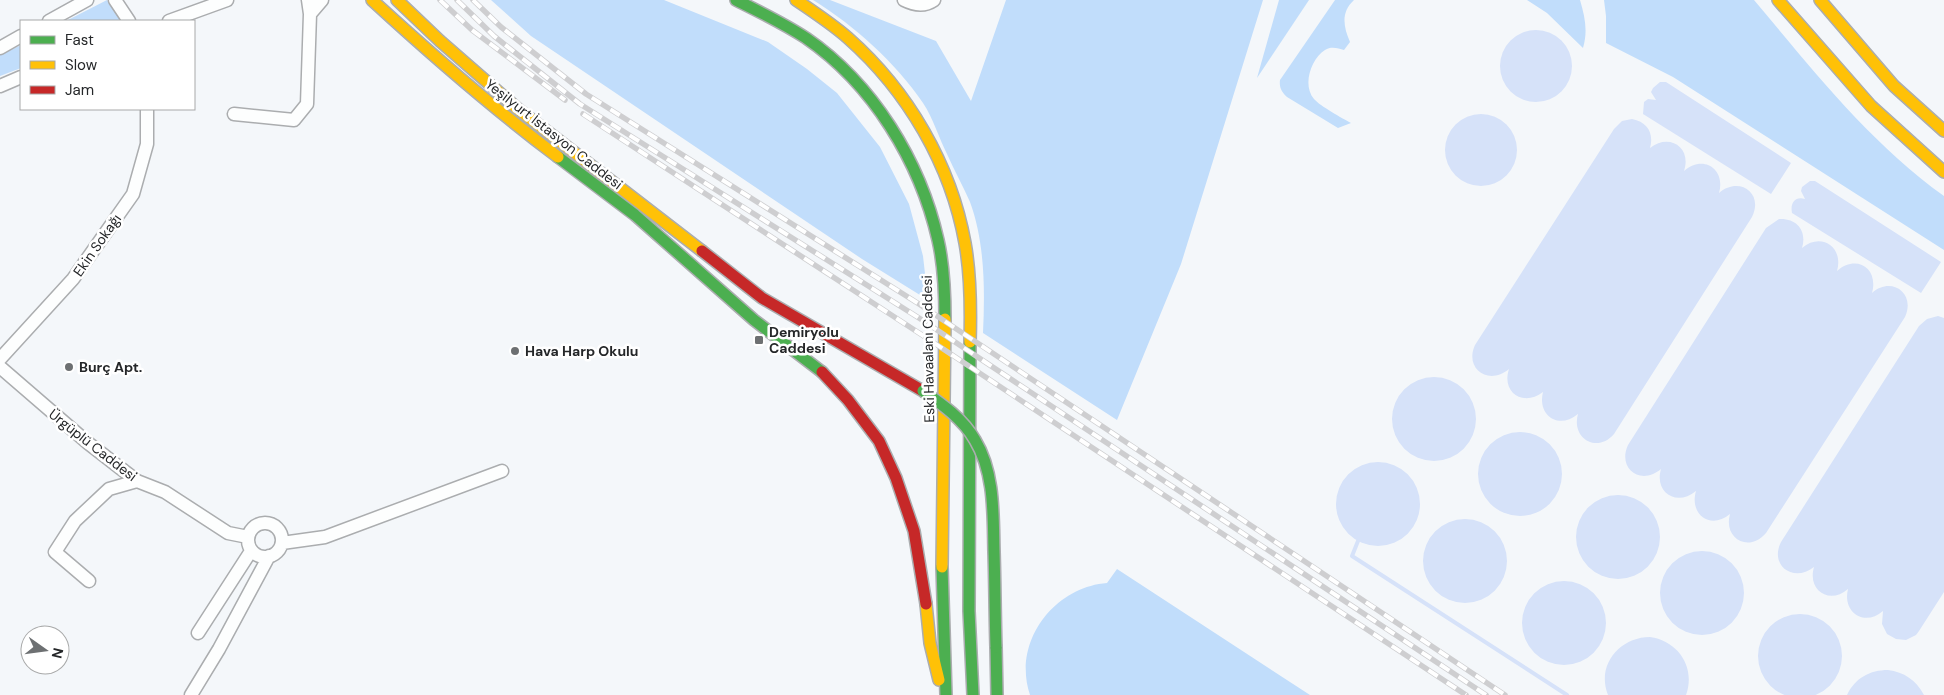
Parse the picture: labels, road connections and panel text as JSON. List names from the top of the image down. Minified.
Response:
{"streets":{"main road":["Yeşilyurt İstasyon Caddesi","Eski Havaalanı Caddesi"],"street":["Ekin Sokağı","Ürgüplü Caddesi"]},"crossings":[["Yeşilyurt İstasyon Caddesi","Eski Havaalanı Caddesi"]],"places":{"transit":["Demiryolu Caddesi"],"other":["Hava Harp Okulu","Burç Apt."]},"legend":["Fast","Slow","Jam"],"north":"right"}
